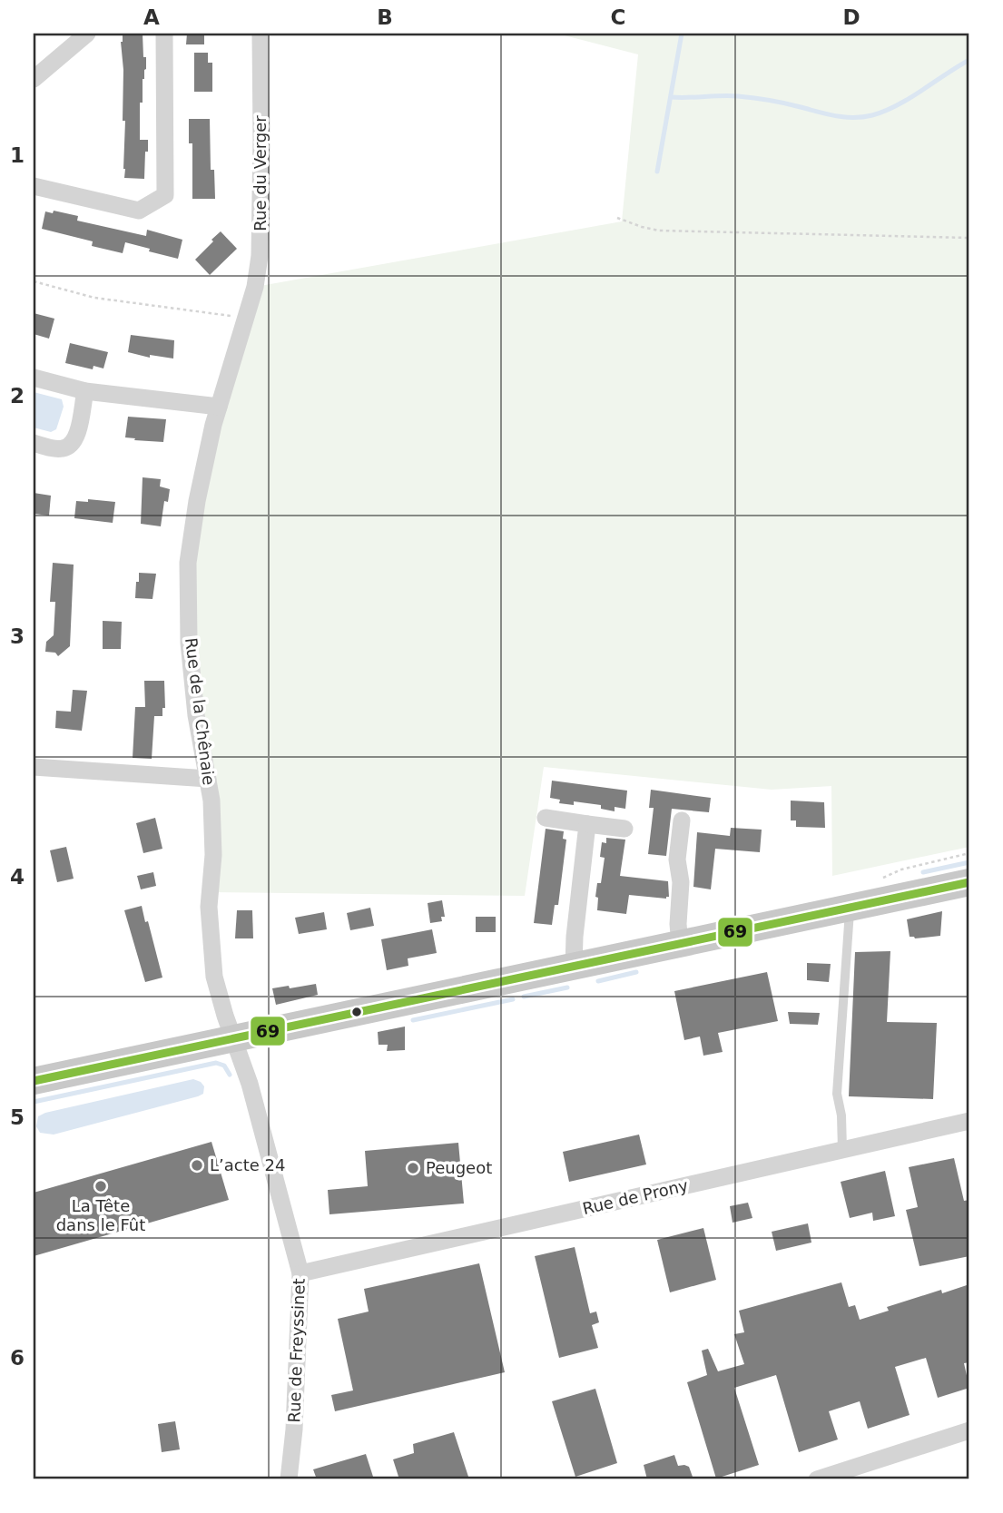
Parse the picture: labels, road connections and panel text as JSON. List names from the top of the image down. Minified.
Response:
{"streets":{"street":["Rue du Verger","Rue de la Chênaie","Rue de Prony","Rue de Freyssinet"]},"crossings":[["Rue du Verger","Rue de la Chênaie"],["Rue de la Chênaie","Rue de Freyssinet"],["Rue de Prony","Rue de Freyssinet"]],"places":["L’acte 24","Peugeot","La Tête dans le Fût"],"lines":["transit line 69"],"grid":{"columns":["A","B","C","D"],"rows":["1","2","3","4","5","6"]}}
